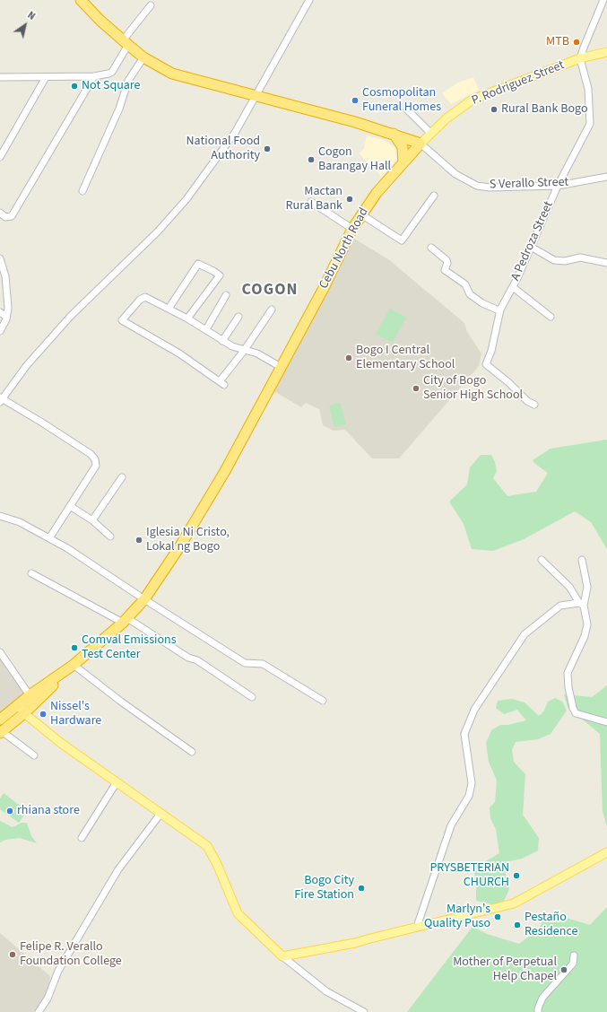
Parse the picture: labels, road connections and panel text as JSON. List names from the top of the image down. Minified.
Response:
{"streets":{"highway":["Cebu North Road"],"main road":["P. Rodriguez Street"],"street":["S Verallo Street","A Pedroza Street"]},"crossings":[["P. Rodriguez Street","S Verallo Street"],["P. Rodriguez Street","A Pedroza Street"],["P. Rodriguez Street","Cebu North Road"],["S Verallo Street","A Pedroza Street"],["S Verallo Street","Cebu North Road"]],"districts":["COGON"],"places":["MTB","Not Square","Cosmopolitan Funeral Homes","Rural Bank Bogo","National Food Authority","Cogon Barangay Hall","Mactan Rural Bank","Bogo I Central Elementary School","City of Bogo Senior High School","Iglesia Ni Cristo, Lokal ng Bogo","Comval Emissions Test Center","Nissel's Hardware","rhiana store","PRYSBETERIAN CHURCH","Bogo City Fire Station","Marlyn's Quality Puso","Pestaño Residence","Felipe R. Verallo Foundation College","Mother of Perpetual Help Chapel"],"north":"top right"}
